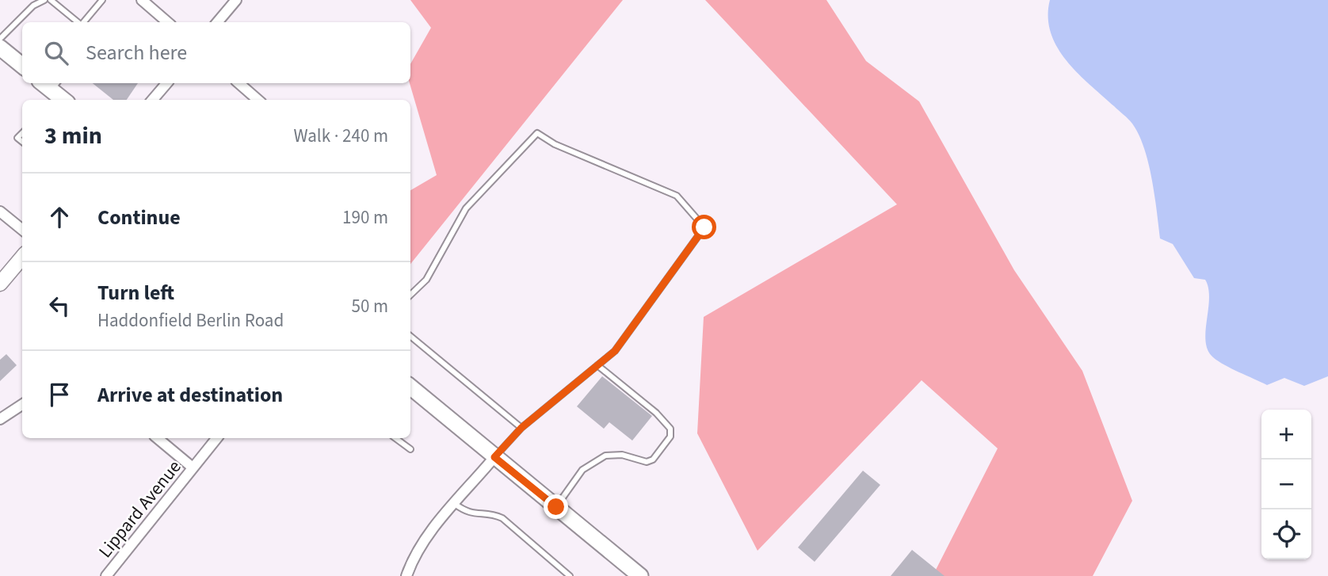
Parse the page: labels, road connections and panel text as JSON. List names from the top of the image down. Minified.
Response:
{"streets":{"street":["Lippard Avenue"]},"page":{"search":"Search here","heading":["3 min","Walk · 240 m"],"list":[["Continue","190 m"],["Turn left","Haddonfield Berlin Road","50 m"],"Arrive at destination"],"map_buttons":["+","−"]}}
